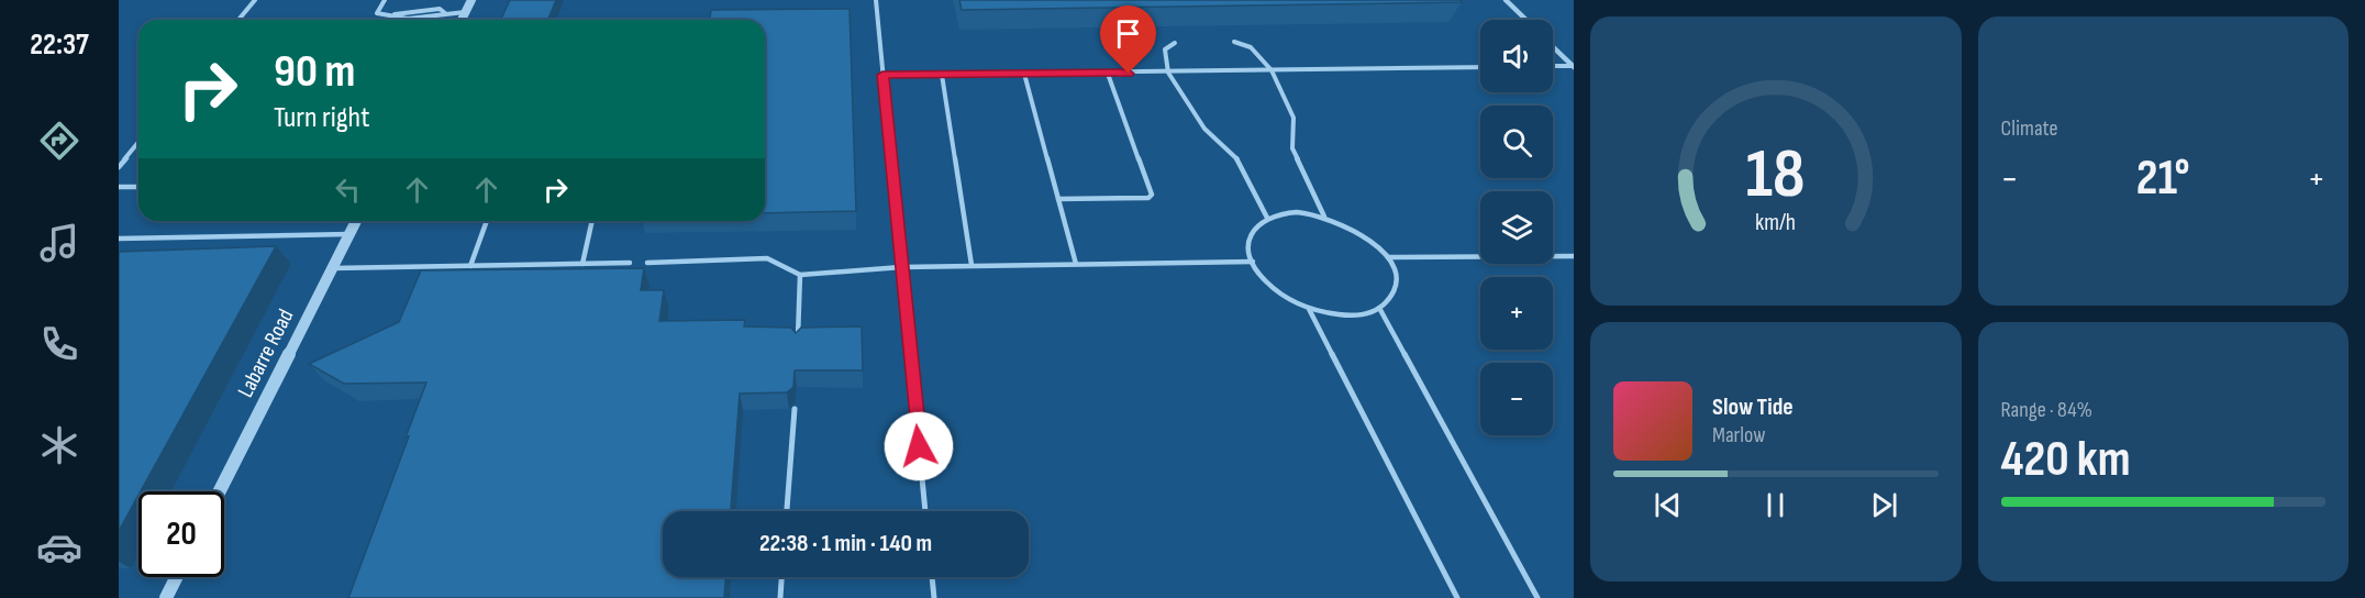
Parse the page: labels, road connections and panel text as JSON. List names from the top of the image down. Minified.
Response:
{"streets":{"street":["Labarre Road"]},"page":{"tabs":"22:37","tile":["Climate",["Range · 84%","420 km"]],"map_buttons":["+","−"],"turn":["90 m","Turn right"],"heat":["−","21°","+"],"song":["Slow Tide","Marlow"],"limit":"20","trip":"22:38 · 1 min · 140 m","gauge":["18","km/h"]}}
